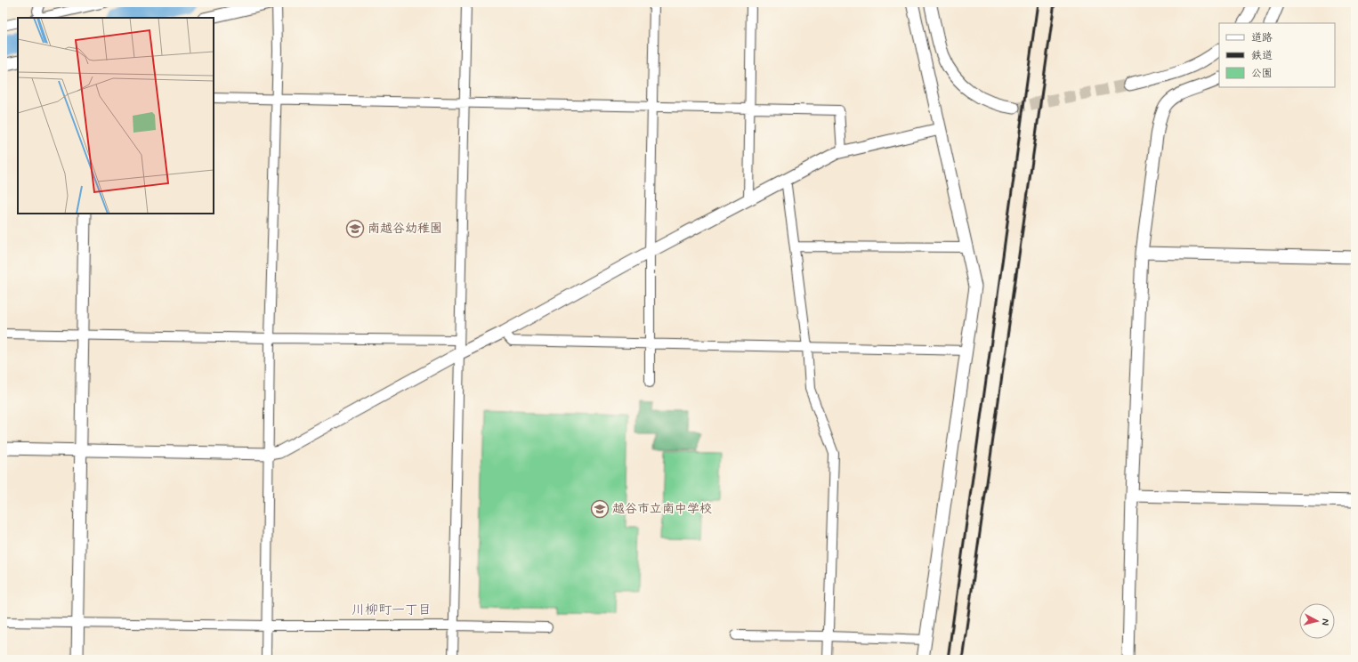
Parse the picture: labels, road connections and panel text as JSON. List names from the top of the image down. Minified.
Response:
{"districts":["川柳町一丁目"],"places":{"school or university":["南越谷幼稚園","越谷市立南中学校"]},"legend":["道路","鉄道","公園"],"north":"right"}
